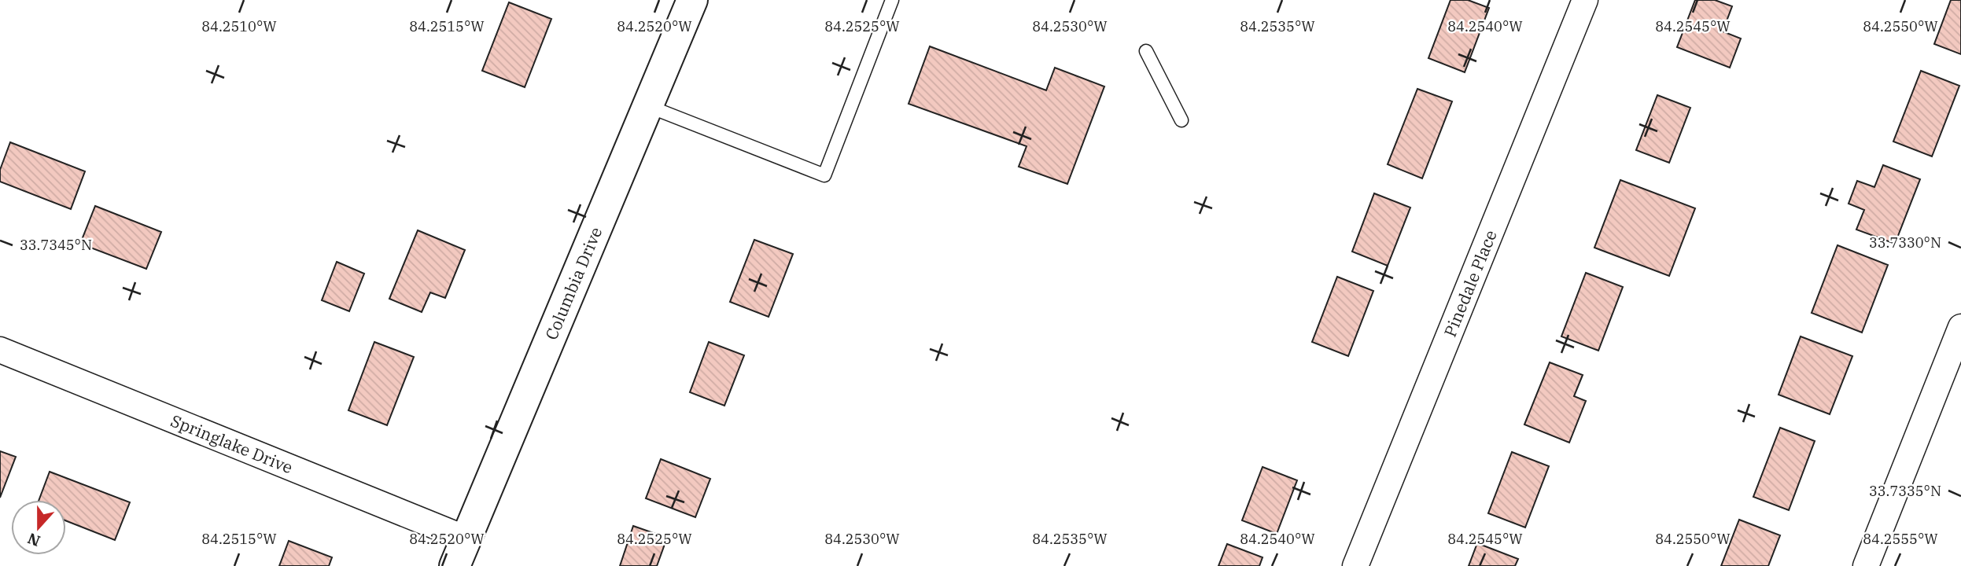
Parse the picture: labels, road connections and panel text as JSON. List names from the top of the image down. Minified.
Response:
{"streets":{"main road":["Columbia Drive"],"street":["Pinedale Place","Springlake Drive"]},"crossings":[["Columbia Drive","Springlake Drive"]],"north":"bottom","coordinates":["84.2510°W","84.2525°W","84.2530°W","84.2535°W","84.2540°W","84.2545°W","84.2550°W","84.2515°W","84.2520°W","33.7330°N","33.7345°N","33.7335°N","84.2555°W"]}
